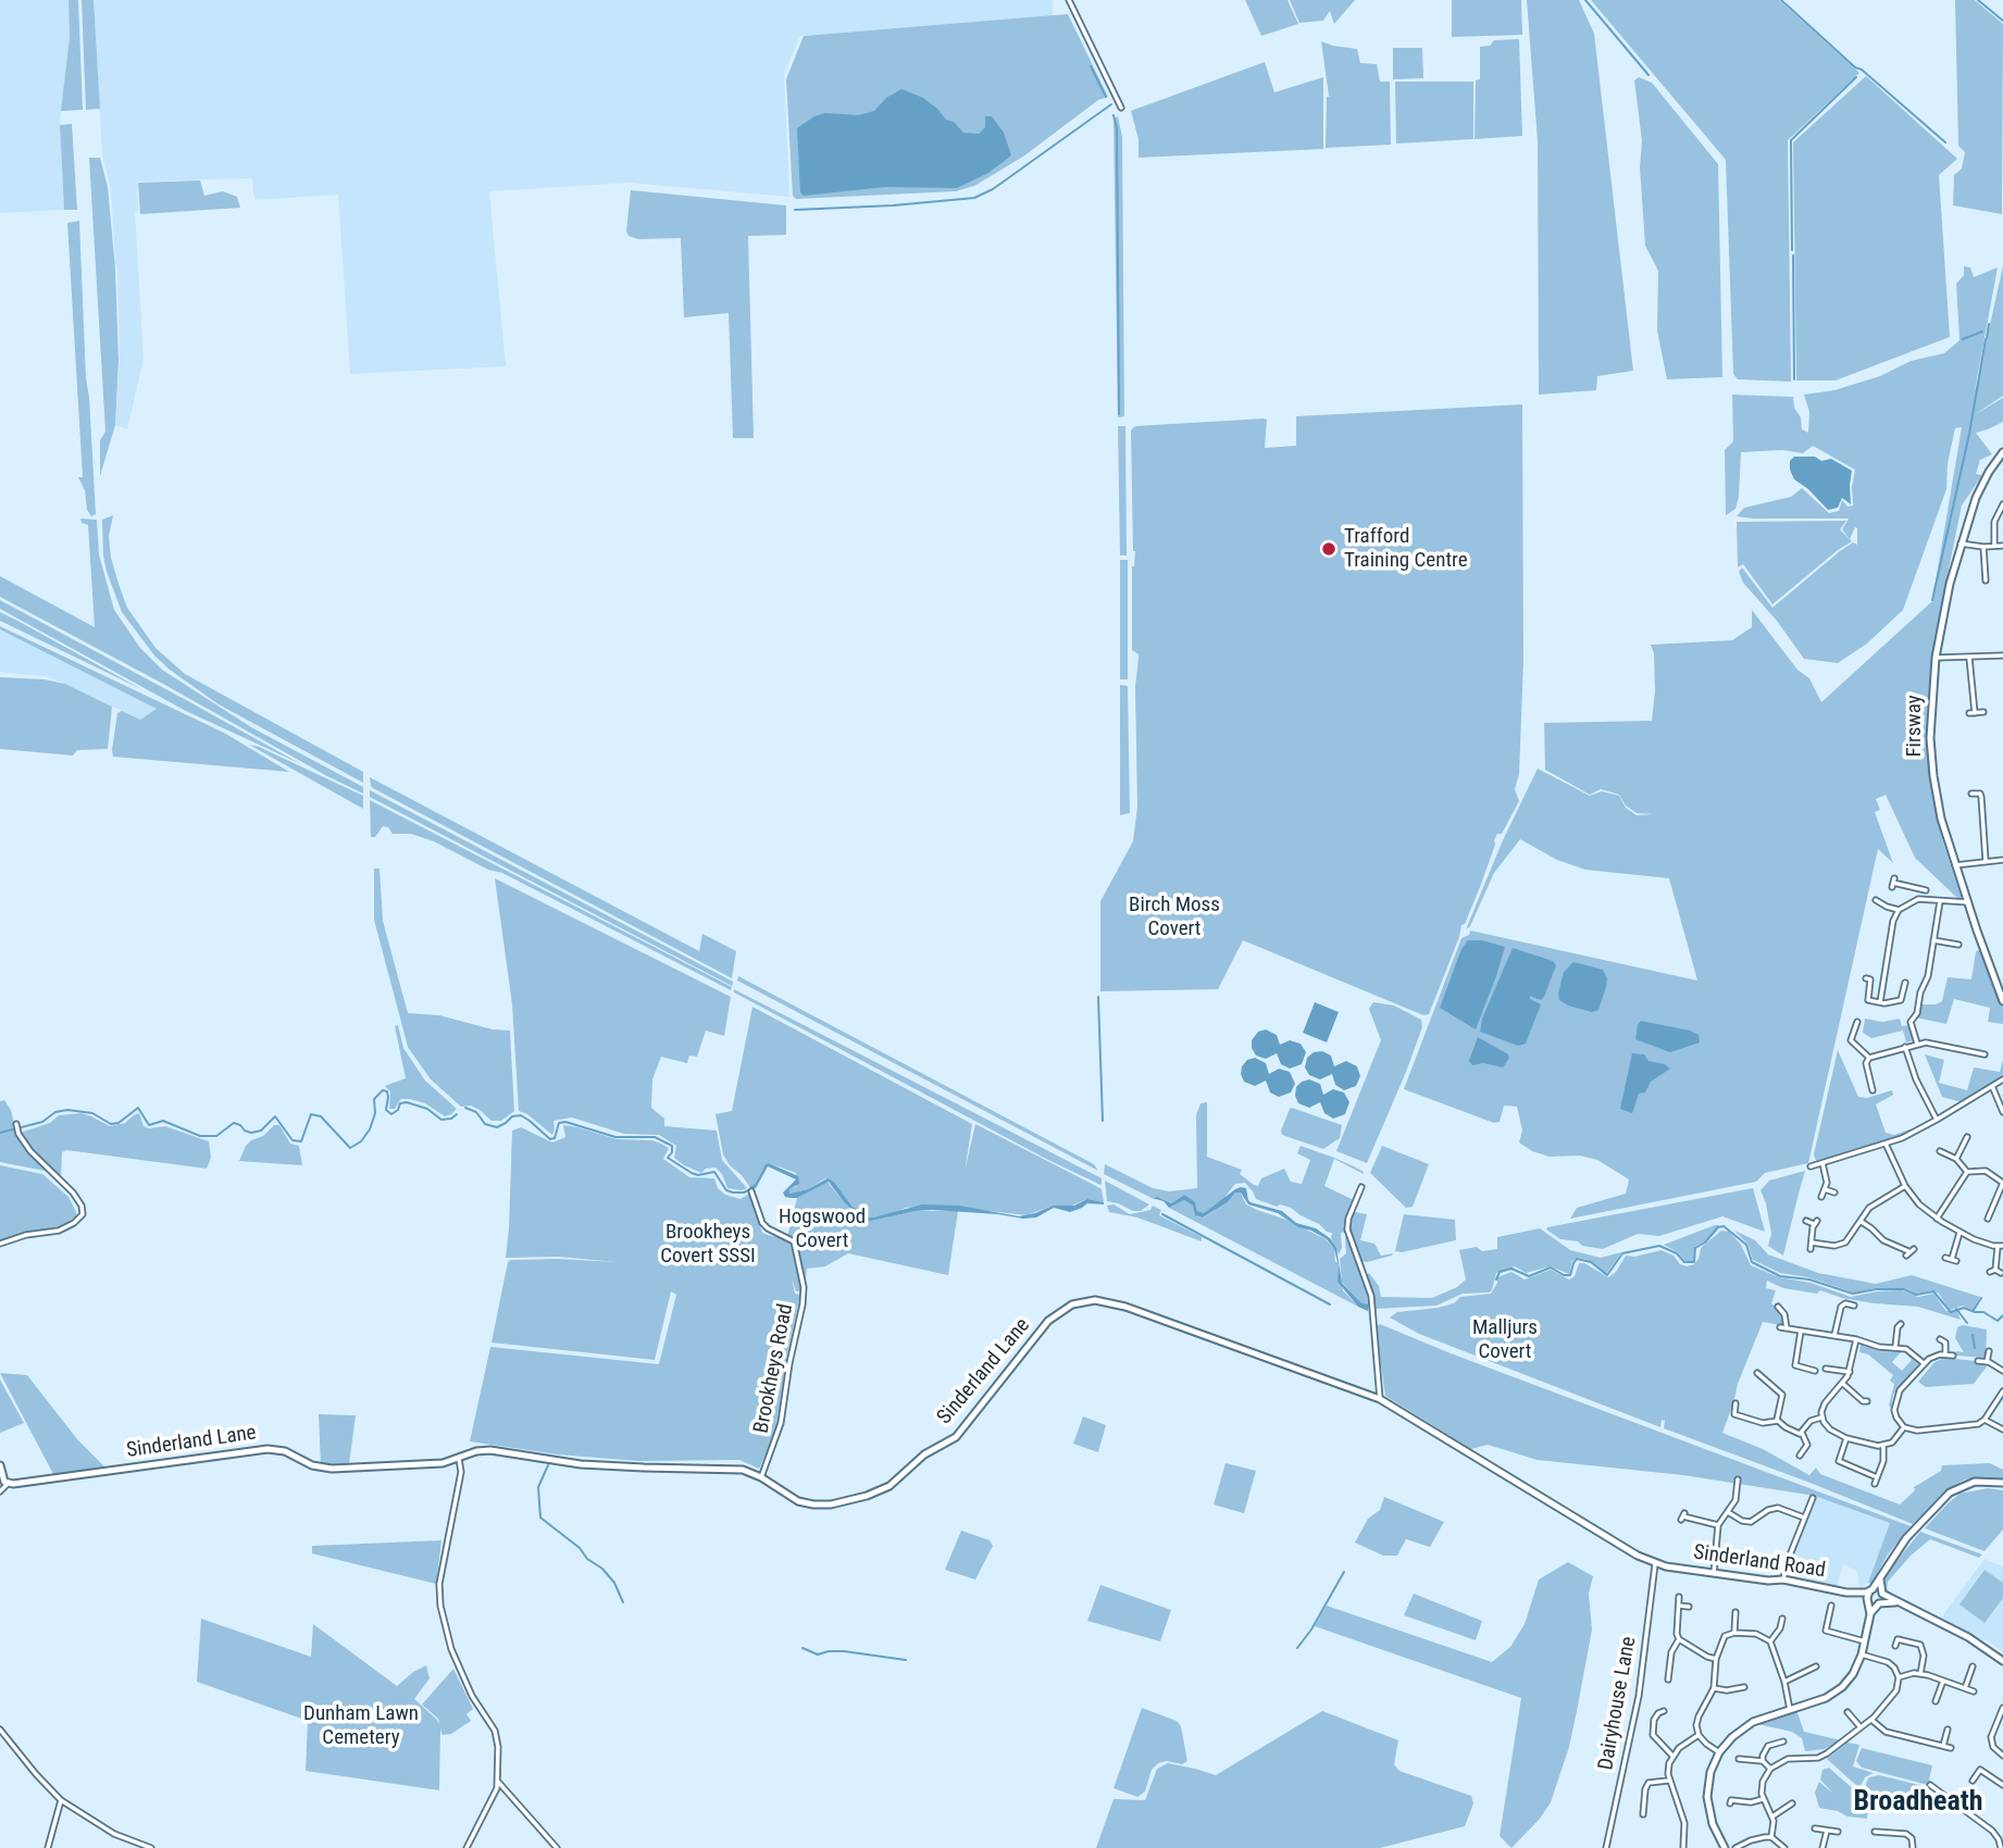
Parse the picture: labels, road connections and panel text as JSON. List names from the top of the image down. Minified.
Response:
{"streets":{"street":["Firsway","Brookheys Road","Sinderland Lane","Sinderland Road","Dairyhouse Lane"]},"crossings":[["Brookheys Road","Sinderland Lane"],["Sinderland Lane","Sinderland Road"],["Sinderland Lane","Dairyhouse Lane"],["Sinderland Road","Dairyhouse Lane"]],"districts":["Broadheath"],"parks":["Birch Moss Covert","Hogswood Covert","Brookheys Covert SSSI","Malljurs Covert","Dunham Lawn Cemetery"],"places":["Trafford Training Centre"]}
